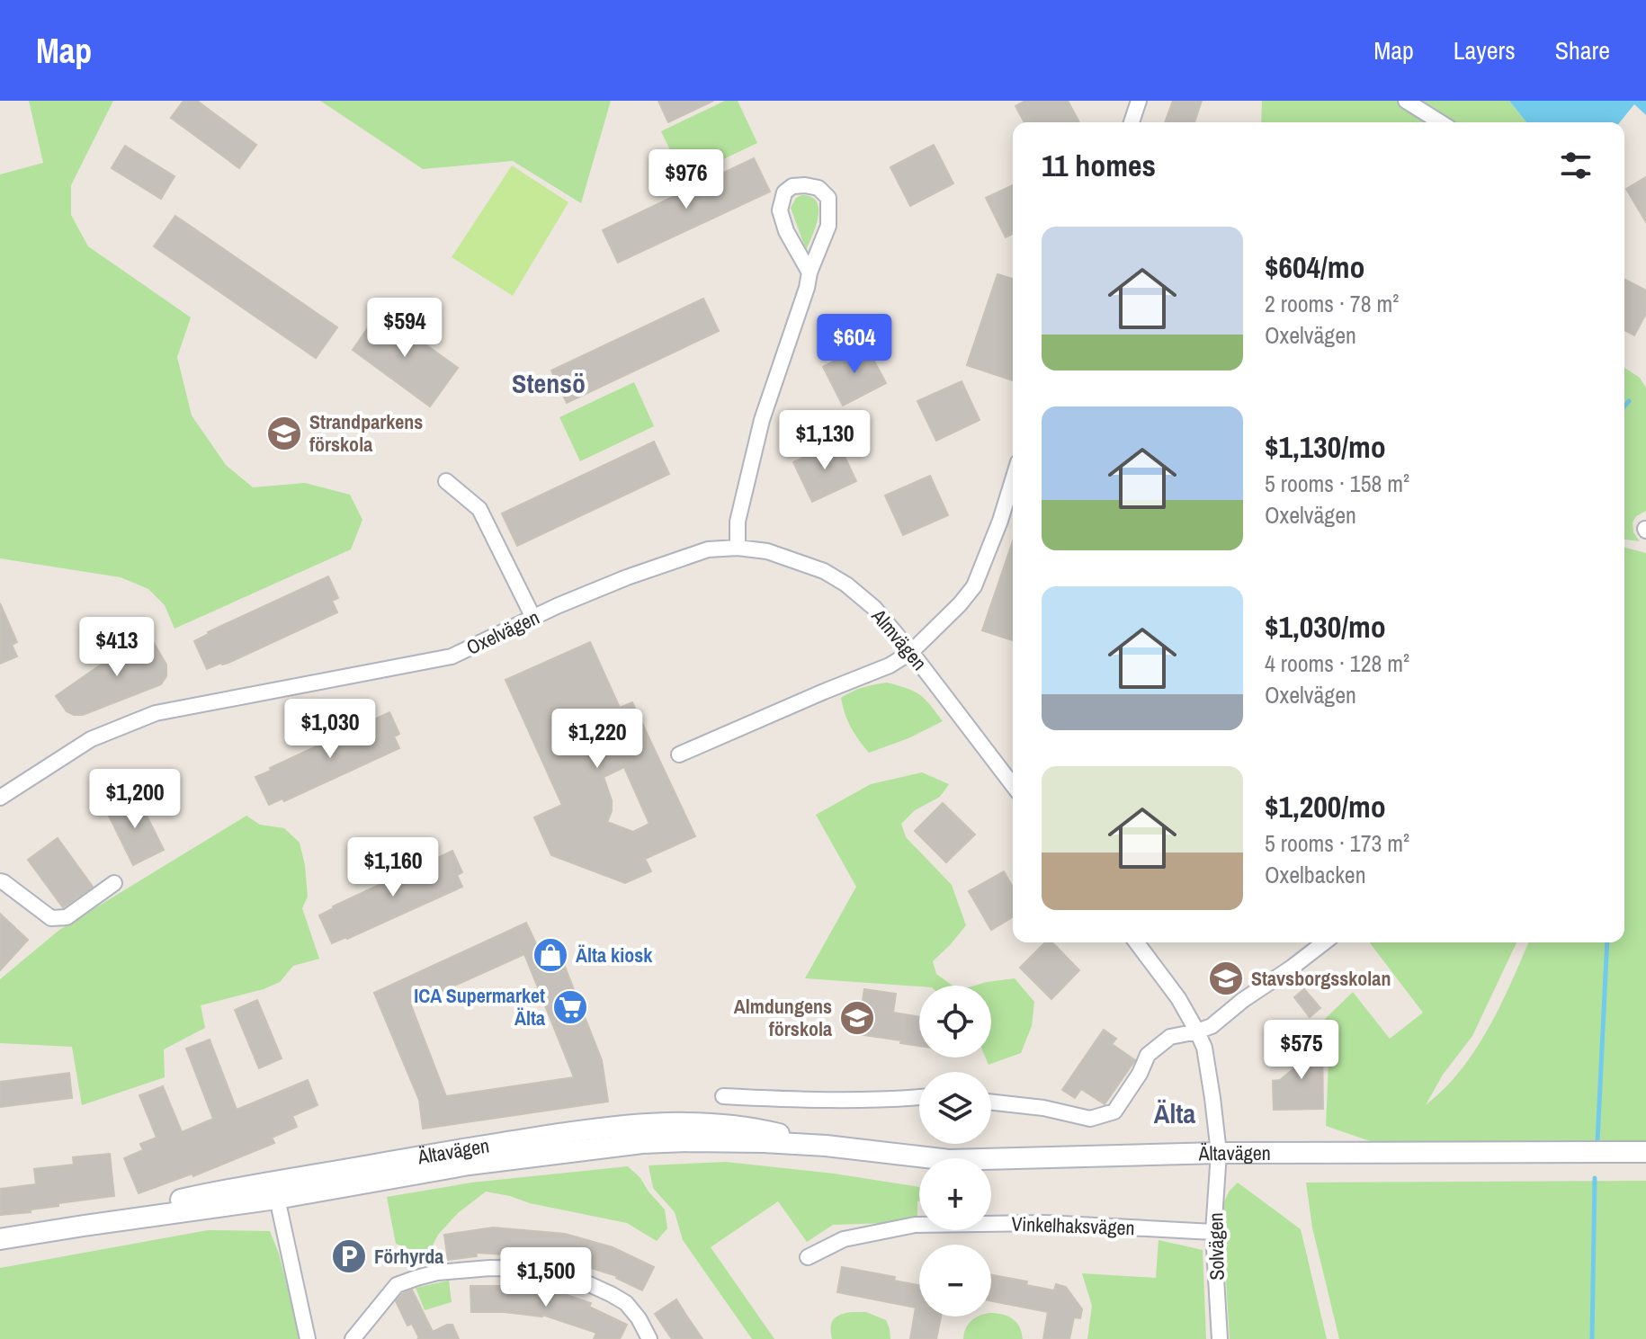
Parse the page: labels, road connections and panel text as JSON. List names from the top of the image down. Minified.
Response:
{"streets":{"main road":["Ältavägen"],"street":["Oxelvägen","Almvägen","Vinkelhaksvägen","Solvägen"]},"crossings":[["Oxelvägen","Almvägen"],["Ältavägen","Solvägen"],["Vinkelhaksvägen","Solvägen"]],"districts":["Stensö","Älta"],"places":{"school or university":["Strandparkens förskola","Stavsborgsskolan","Almdungens förskola"],"shop":["Älta kiosk"],"supermarket":["ICA Supermarket Älta"],"parking":["Förhyrda"]},"page":{"header":"Map","nav":["Map","Layers","Share"],"heading":"11 homes","price":["$976","$594","$604","$1,130","$413","$1,030","$1,220","$1,200","$1,160","$575","$1,500"],"list":[{"name":"$604/mo","note":"2 rooms · 78 m² · Oxelvägen"},{"name":"$1,130/mo","note":"5 rooms · 158 m² · Oxelvägen"},{"name":"$1,030/mo","note":"4 rooms · 128 m² · Oxelvägen"},{"name":"$1,200/mo","note":"5 rooms · 173 m² · Oxelbacken"}],"map_buttons":["+","−"]}}
